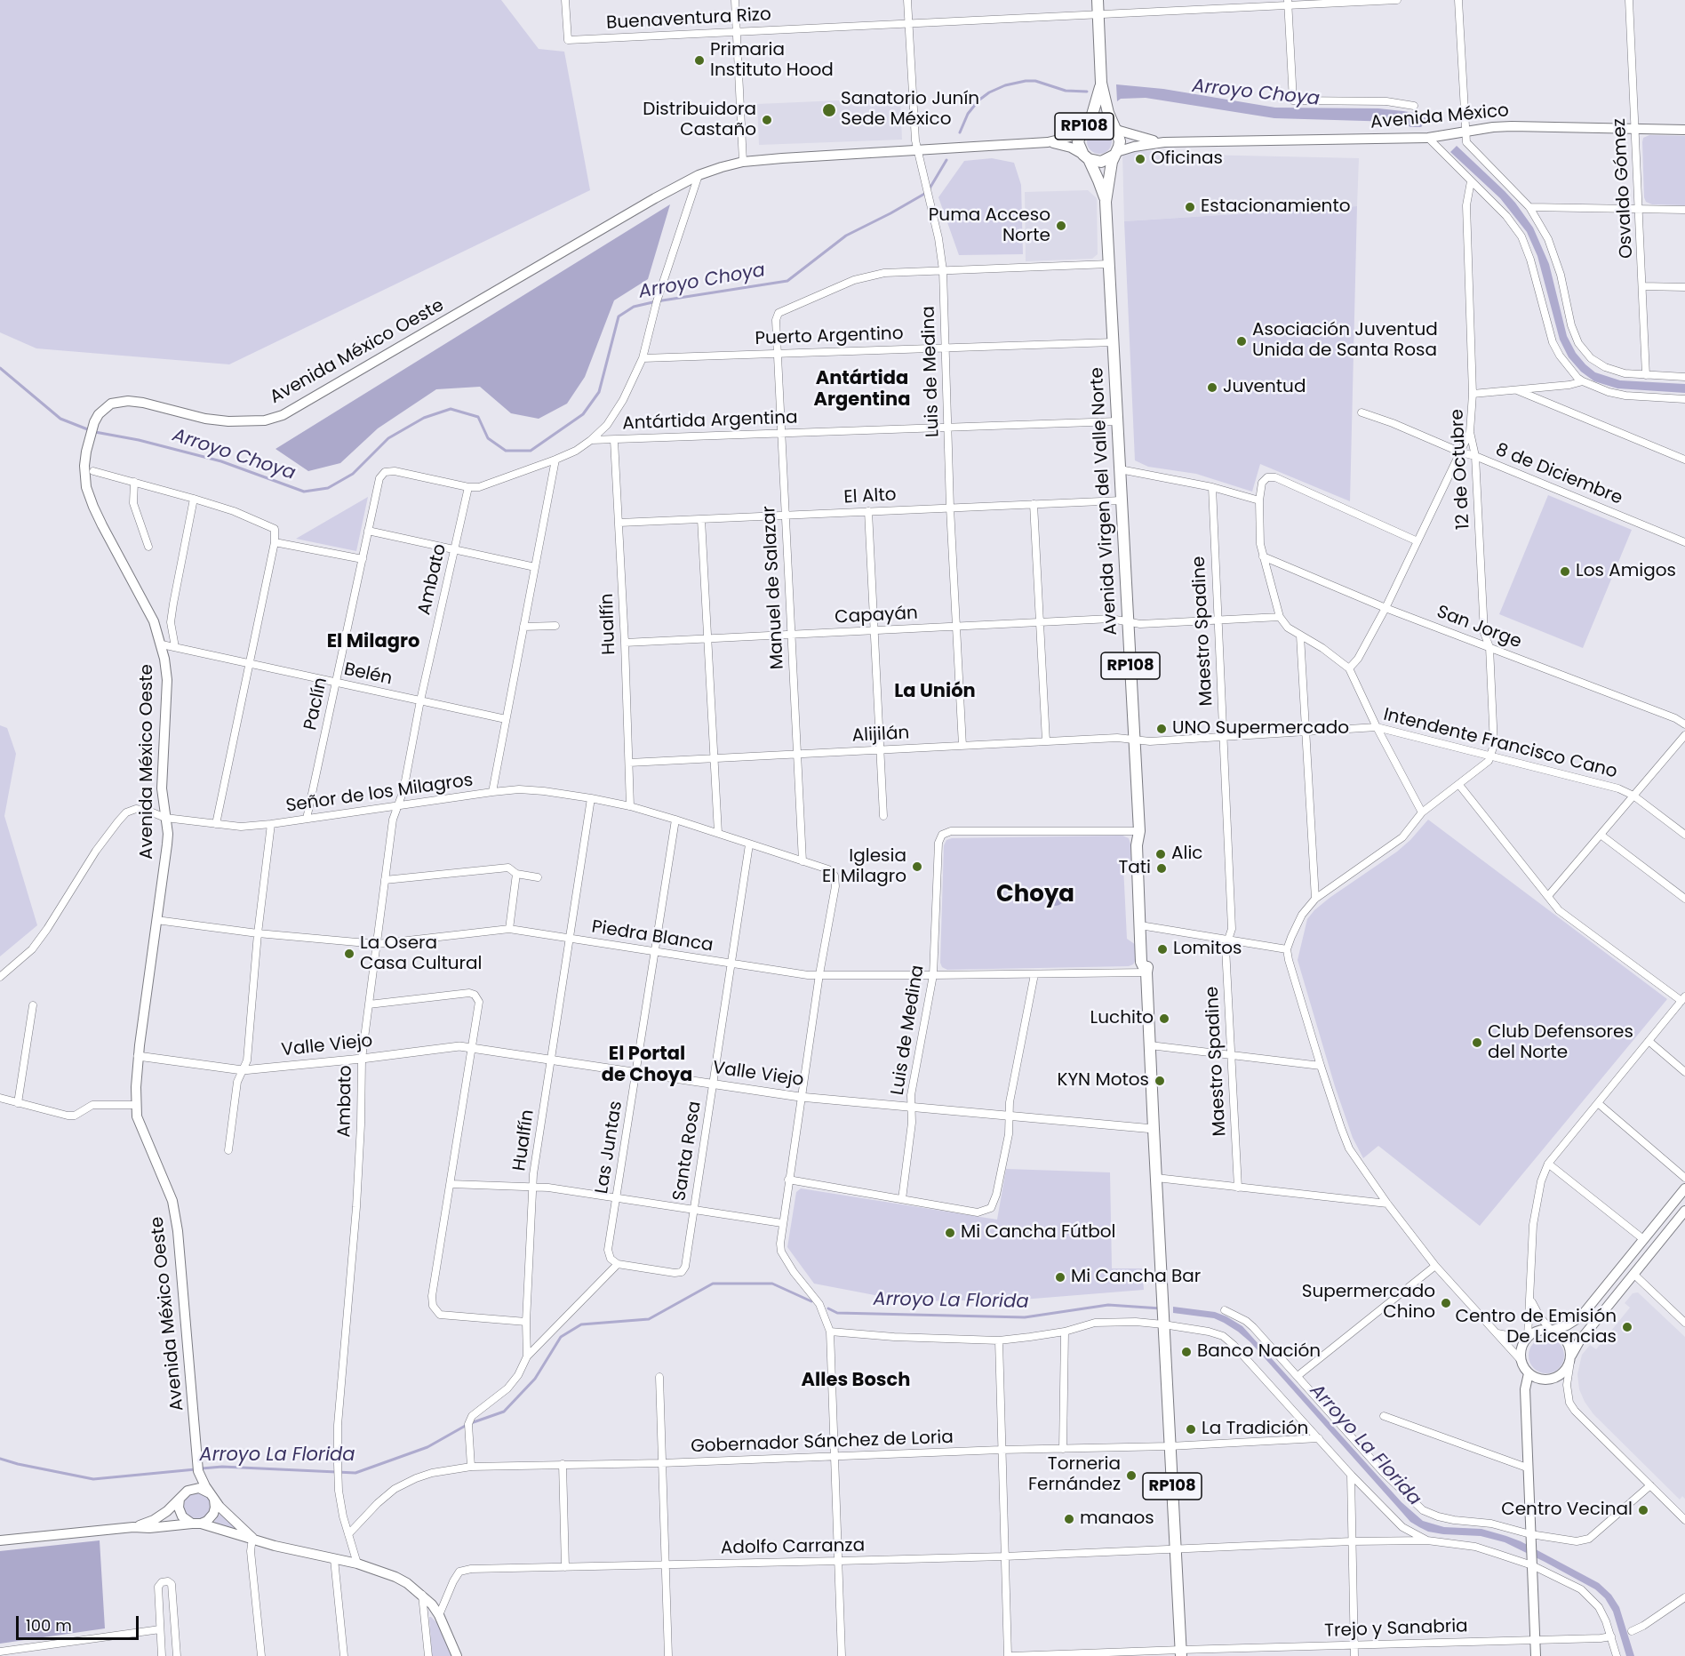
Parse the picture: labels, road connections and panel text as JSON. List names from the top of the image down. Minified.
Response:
{"streets":{"main road":["Avenida México","RP108","Avenida México Oeste","Avenida Virgen del Valle Norte"],"street":["Buenaventura Rizo","Osvaldo Gómez","Puerto Argentino","Luis de Medina","Antártida Argentina","12 de Octubre","8 de Diciembre","El Alto","Ambato","Manuel de Salazar","Capayán","Hualfín","San Jorge","Maestro Spadine","Belén","Paclín","Alijilán","Intendente Francisco Cano","Señor de los Milagros","Piedra Blanca","Valle Viejo","Las Juntas","Santa Rosa","Gobernador Sánchez de Loria","Adolfo Carranza","Trejo y Sanabria"]},"crossings":[["Buenaventura Rizo","RP108"],["Buenaventura Rizo","Luis de Medina"],["Avenida México","RP108"],["Avenida México","Osvaldo Gómez"],["Avenida México","Avenida México Oeste"],["Avenida México","Avenida Virgen del Valle Norte"],["RP108","Avenida México Oeste"],["RP108","Avenida Virgen del Valle Norte"],["Puerto Argentino","Luis de Medina"],["Puerto Argentino","Avenida Virgen del Valle Norte"],["Puerto Argentino","Manuel de Salazar"],["Avenida México Oeste","Luis de Medina"],["Avenida México Oeste","Avenida Virgen del Valle Norte"],["Avenida México Oeste","Belén"],["Avenida México Oeste","Señor de los Milagros"],["Avenida México Oeste","Piedra Blanca"],["Avenida México Oeste","Valle Viejo"],["Luis de Medina","Antártida Argentina"],["Luis de Medina","El Alto"],["Luis de Medina","Avenida Virgen del Valle Norte"],["Luis de Medina","Manuel de Salazar"],["Luis de Medina","Capayán"],["Luis de Medina","Alijilán"],["Luis de Medina","Piedra Blanca"],["Luis de Medina","Valle Viejo"],["Antártida Argentina","Avenida Virgen del Valle Norte"],["Antártida Argentina","Manuel de Salazar"],["Antártida Argentina","Hualfín"],["12 de Octubre","8 de Diciembre"],["12 de Octubre","San Jorge"],["12 de Octubre","Intendente Francisco Cano"],["El Alto","Avenida Virgen del Valle Norte"],["El Alto","Manuel de Salazar"],["El Alto","Hualfín"],["Avenida Virgen del Valle Norte","Capayán"],["Avenida Virgen del Valle Norte","Alijilán"],["Avenida Virgen del Valle Norte","Intendente Francisco Cano"],["Avenida Virgen del Valle Norte","Piedra Blanca"],["Avenida Virgen del Valle Norte","Valle Viejo"],["Avenida Virgen del Valle Norte","Gobernador Sánchez de Loria"],["Avenida Virgen del Valle Norte","Adolfo Carranza"],["Avenida Virgen del Valle Norte","Trejo y Sanabria"],["Ambato","Belén"],["Ambato","Paclín"],["Ambato","Señor de los Milagros"],["Ambato","Piedra Blanca"],["Ambato","Valle Viejo"],["Ambato","Gobernador Sánchez de Loria"],["Manuel de Salazar","Capayán"],["Manuel de Salazar","Alijilán"],["Manuel de Salazar","Señor de los Milagros"],["Capayán","Hualfín"],["Capayán","Maestro Spadine"],["Hualfín","Alijilán"],["Hualfín","Señor de los Milagros"],["Hualfín","Piedra Blanca"],["Hualfín","Valle Viejo"],["Hualfín","Gobernador Sánchez de Loria"],["Maestro Spadine","Intendente Francisco Cano"],["Belén","Paclín"],["Paclín","Señor de los Milagros"],["Alijilán","Intendente Francisco Cano"],["Señor de los Milagros","Piedra Blanca"],["Señor de los Milagros","Las Juntas"],["Señor de los Milagros","Santa Rosa"],["Piedra Blanca","Las Juntas"],["Piedra Blanca","Santa Rosa"],["Valle Viejo","Las Juntas"],["Valle Viejo","Santa Rosa"],["Las Juntas","Santa Rosa"]],"districts":["Antártida Argentina","El Milagro","La Unión","Choya","El Portal de Choya","Alles Bosch"],"water":["Arroyo Choya","Arroyo La Florida"],"places":["Primaria Instituto Hood","Sanatorio Junín Sede México","Distribuidora Castaño","Oficinas","Estacionamiento","Puma Acceso Norte","Asociación Juventud Unida de Santa Rosa","Juventud","Los Amigos","UNO Supermercado","Alic","Iglesia El Milagro","Tati","Lomitos","La Osera Casa Cultural","Luchito","Club Defensores del Norte","KYN Motos","Mi Cancha Fútbol","Mi Cancha Bar","Supermercado Chino","Centro de Emisión De Licencias","Banco Nación","La Tradición","Torneria Fernández","Centro Vecinal","manaos"],"scale_bar":"100 m"}
